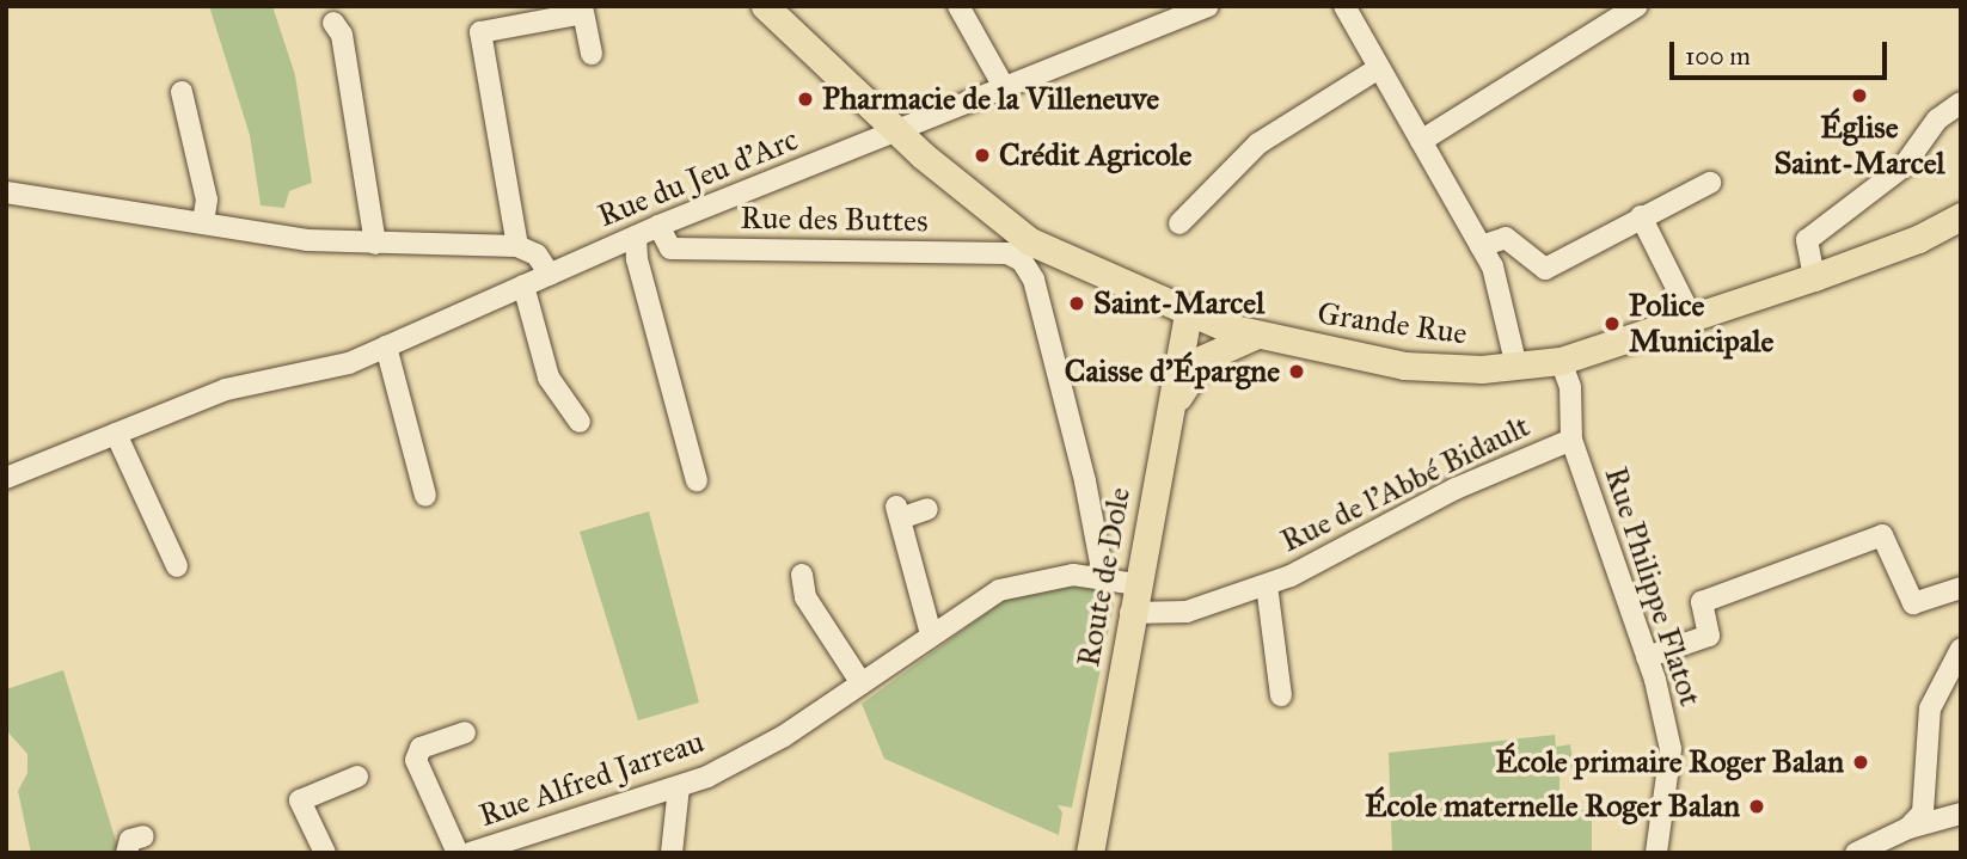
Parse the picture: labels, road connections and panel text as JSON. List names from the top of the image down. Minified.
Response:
{"streets":{"main road":["Grande Rue","Route de Dole"],"street":["Rue du Jeu d'Arc","Rue des Buttes","Rue de l'Abbé Bidault","Rue Philippe Flatot","Rue Alfred Jarreau"]},"crossings":[["Rue du Jeu d'Arc","Rue des Buttes"],["Rue du Jeu d'Arc","Grande Rue"],["Rue des Buttes","Rue Alfred Jarreau"],["Grande Rue","Route de Dole"],["Grande Rue","Rue Philippe Flatot"],["Rue de l'Abbé Bidault","Route de Dole"],["Rue de l'Abbé Bidault","Rue Philippe Flatot"],["Route de Dole","Rue Alfred Jarreau"]],"places":["Église Saint-Marcel","Pharmacie de la Villeneuve","Crédit Agricole","Saint-Marcel","Police Municipale","Caisse d'Épargne","École primaire Roger Balan","École maternelle Roger Balan"],"scale_bar":"100 m"}
